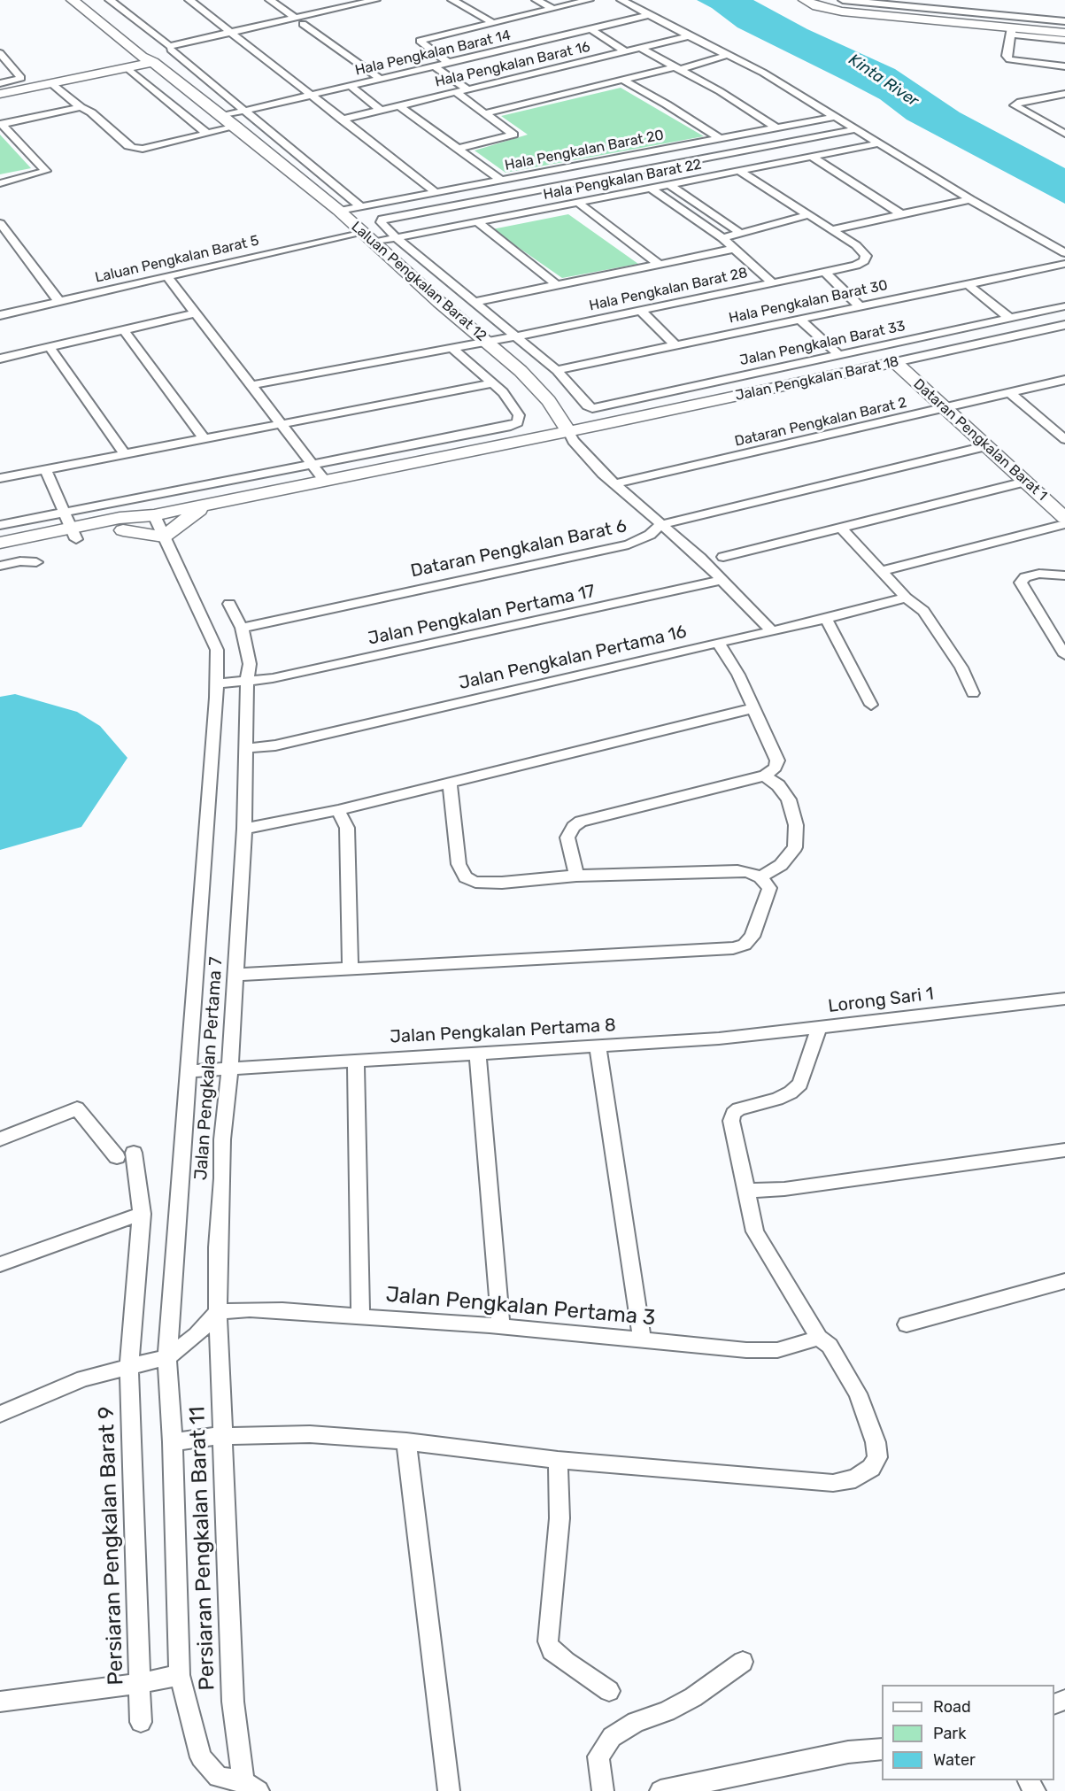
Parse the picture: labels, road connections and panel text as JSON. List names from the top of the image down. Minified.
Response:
{"streets":{"street":["Hala Pengkalan Barat 14","Hala Pengkalan Barat 16","Hala Pengkalan Barat 20","Hala Pengkalan Barat 22","Laluan Pengkalan Barat 5","Laluan Pengkalan Barat 12","Hala Pengkalan Barat 28","Hala Pengkalan Barat 30","Jalan Pengkalan Barat 33","Jalan Pengkalan Barat 18","Dataran Pengkalan Barat 2","Dataran Pengkalan Barat 1","Dataran Pengkalan Barat 6","Jalan Pengkalan Pertama 17","Jalan Pengkalan Pertama 16","Lorong Sari 1","Jalan Pengkalan Pertama 8","Jalan Pengkalan Pertama 7","Jalan Pengkalan Pertama 3","Persiaran Pengkalan Barat 9","Persiaran Pengkalan Barat 11"]},"crossings":[["Hala Pengkalan Barat 14","Laluan Pengkalan Barat 12"],["Hala Pengkalan Barat 20","Laluan Pengkalan Barat 12"],["Hala Pengkalan Barat 22","Laluan Pengkalan Barat 12"],["Laluan Pengkalan Barat 5","Laluan Pengkalan Barat 12"],["Laluan Pengkalan Barat 12","Hala Pengkalan Barat 28"],["Laluan Pengkalan Barat 12","Jalan Pengkalan Barat 18"],["Laluan Pengkalan Barat 12","Dataran Pengkalan Barat 2"],["Laluan Pengkalan Barat 12","Dataran Pengkalan Barat 6"],["Laluan Pengkalan Barat 12","Jalan Pengkalan Pertama 17"],["Laluan Pengkalan Barat 12","Jalan Pengkalan Pertama 16"],["Hala Pengkalan Barat 30","Jalan Pengkalan Barat 33"],["Jalan Pengkalan Barat 18","Dataran Pengkalan Barat 1"],["Dataran Pengkalan Barat 2","Dataran Pengkalan Barat 1"],["Dataran Pengkalan Barat 1","Dataran Pengkalan Barat 6"],["Dataran Pengkalan Barat 6","Jalan Pengkalan Pertama 7"],["Jalan Pengkalan Pertama 17","Jalan Pengkalan Pertama 7"],["Jalan Pengkalan Pertama 16","Jalan Pengkalan Pertama 7"],["Lorong Sari 1","Jalan Pengkalan Pertama 8"],["Jalan Pengkalan Pertama 8","Jalan Pengkalan Pertama 7"],["Jalan Pengkalan Pertama 7","Jalan Pengkalan Pertama 3"],["Jalan Pengkalan Pertama 7","Persiaran Pengkalan Barat 11"],["Jalan Pengkalan Pertama 3","Persiaran Pengkalan Barat 11"]],"water":["Kinta River"],"legend":["Road","Park","Water"]}
